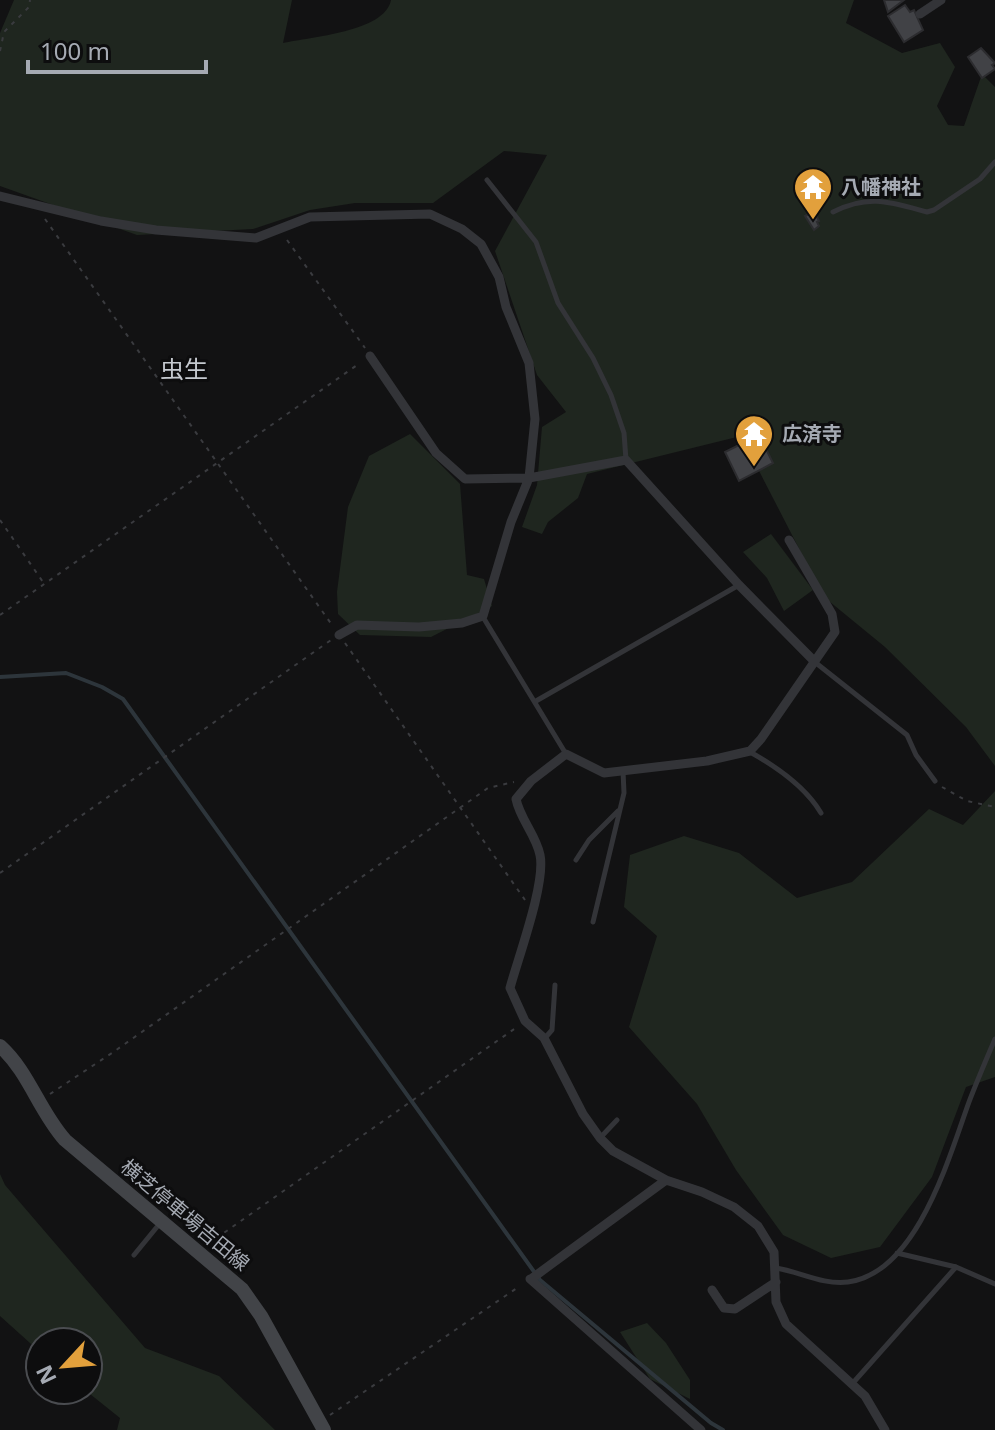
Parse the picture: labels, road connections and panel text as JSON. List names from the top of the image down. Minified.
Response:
{"streets":{"main road":["横芝停車場吉田線"]},"districts":["虫生"],"places":{"temple":["八幡神社","広済寺"]},"scale_bar":"100 m","north":"bottom left"}
